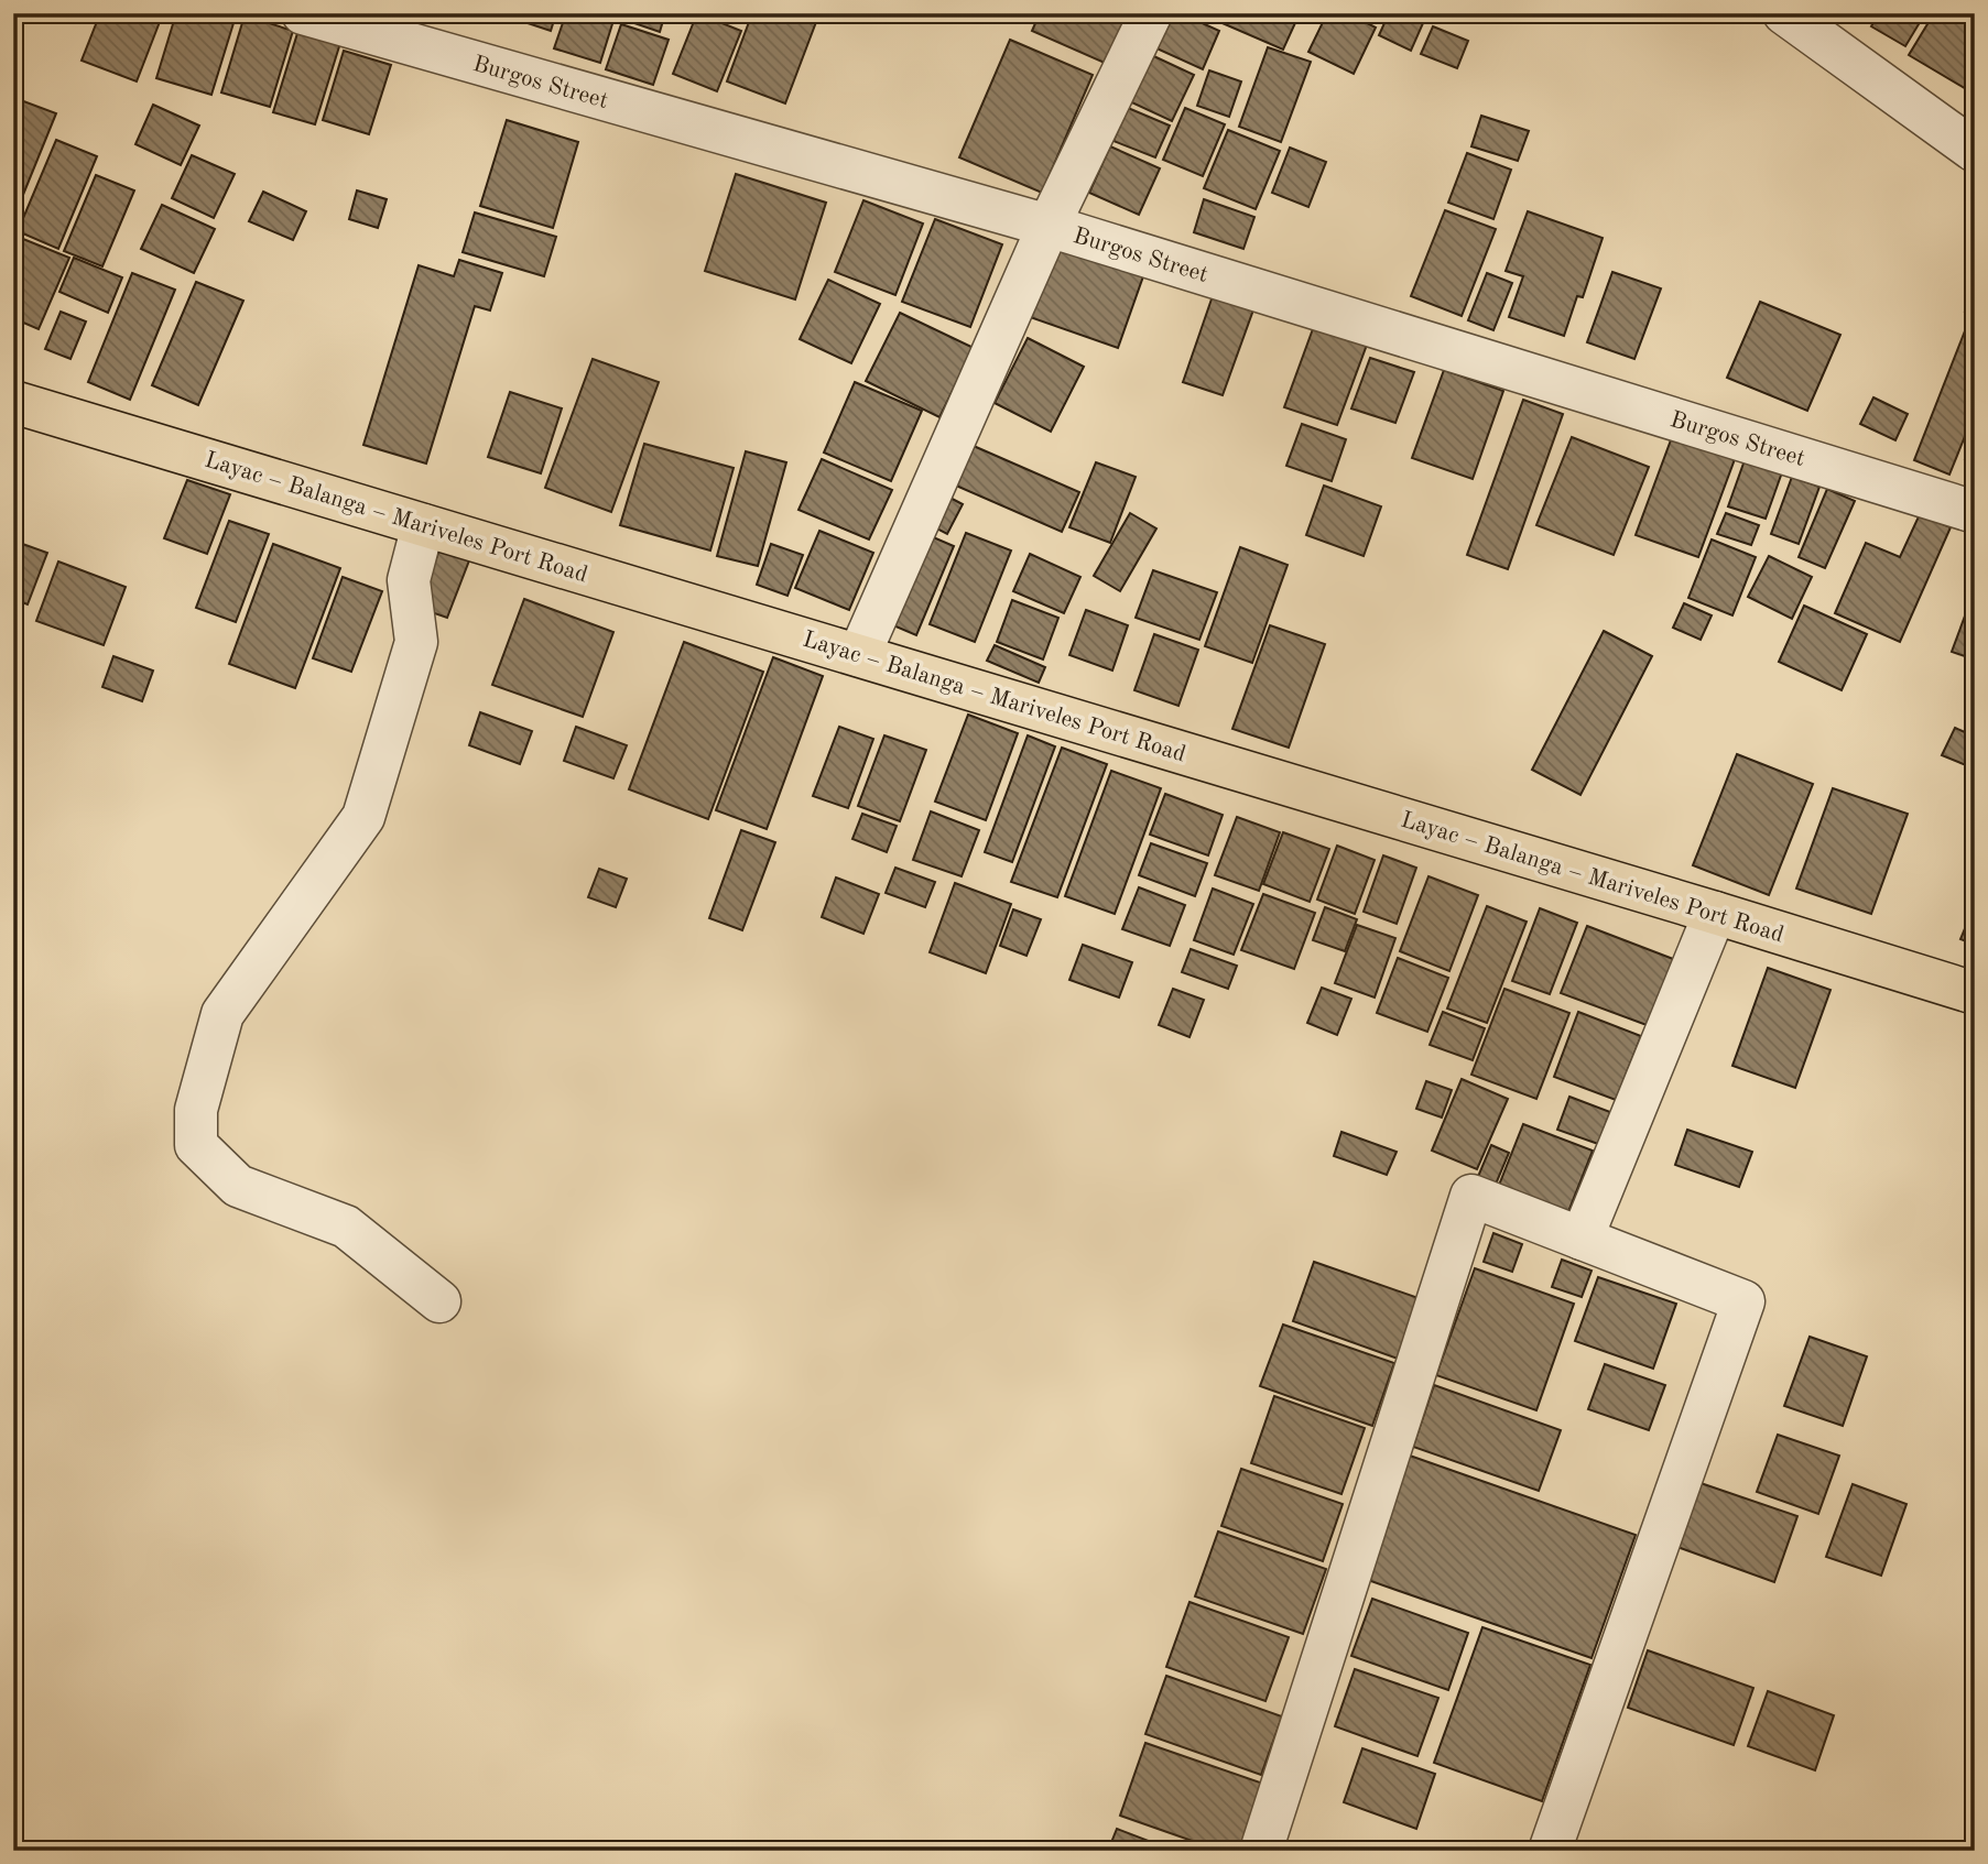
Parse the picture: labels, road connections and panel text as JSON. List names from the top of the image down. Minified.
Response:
{"streets":{"main road":["Layac – Balanga – Mariveles Port Road"],"street":["Burgos Street"]}}
